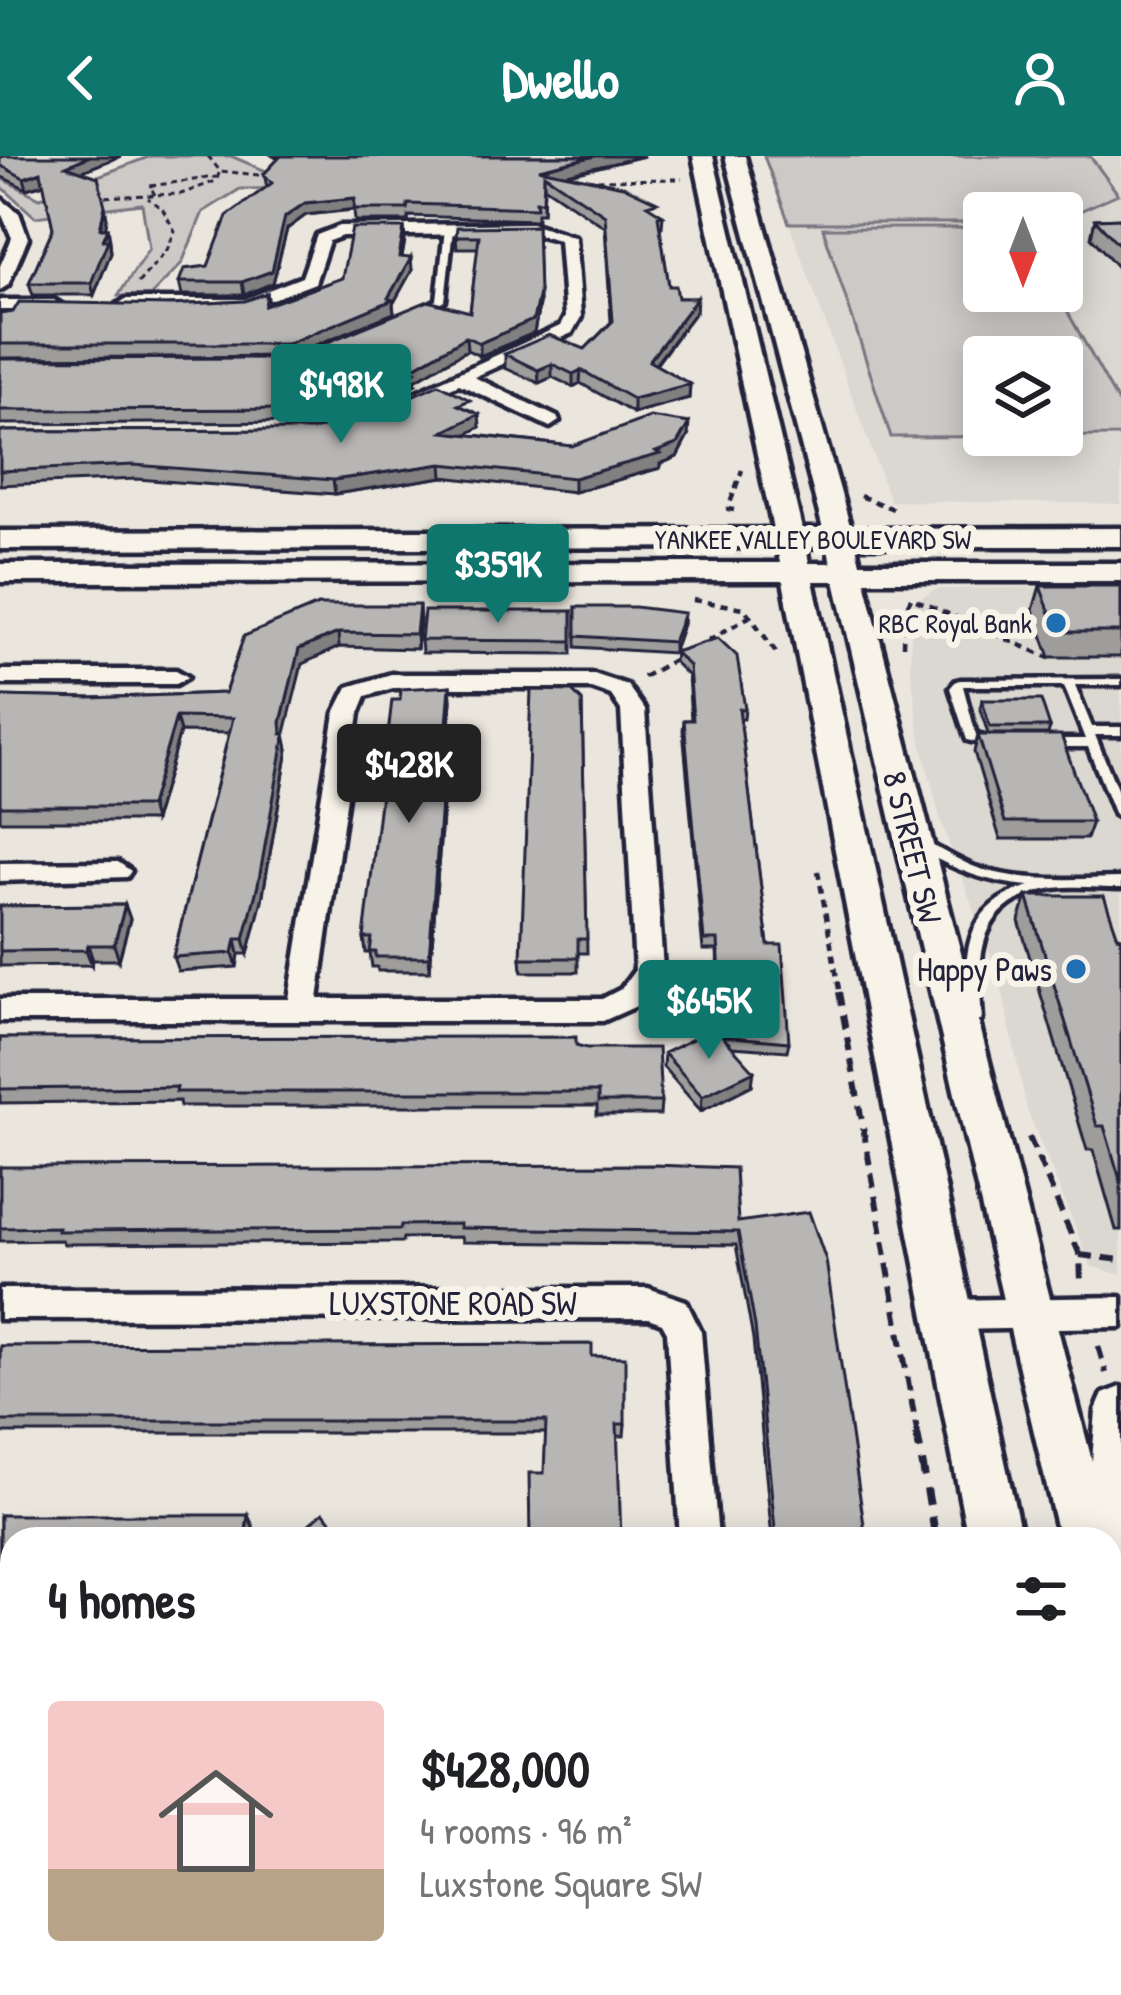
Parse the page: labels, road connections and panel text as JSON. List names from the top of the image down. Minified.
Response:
{"streets":{"main road":["YANKEE VALLEY BOULEVARD SW","8 STREET SW"],"street":["LUXSTONE ROAD SW"]},"crossings":[["YANKEE VALLEY BOULEVARD SW","8 STREET SW"]],"places":["RBC Royal Bank","Happy Paws"],"north":"bottom","page":{"header":"Dwello","price":["$498K","$359K","$428K","$645K"],"heading":"4 homes","list":[{"name":"$428,000","note":"4 rooms · 96 m² · Luxstone Square SW"}]}}
